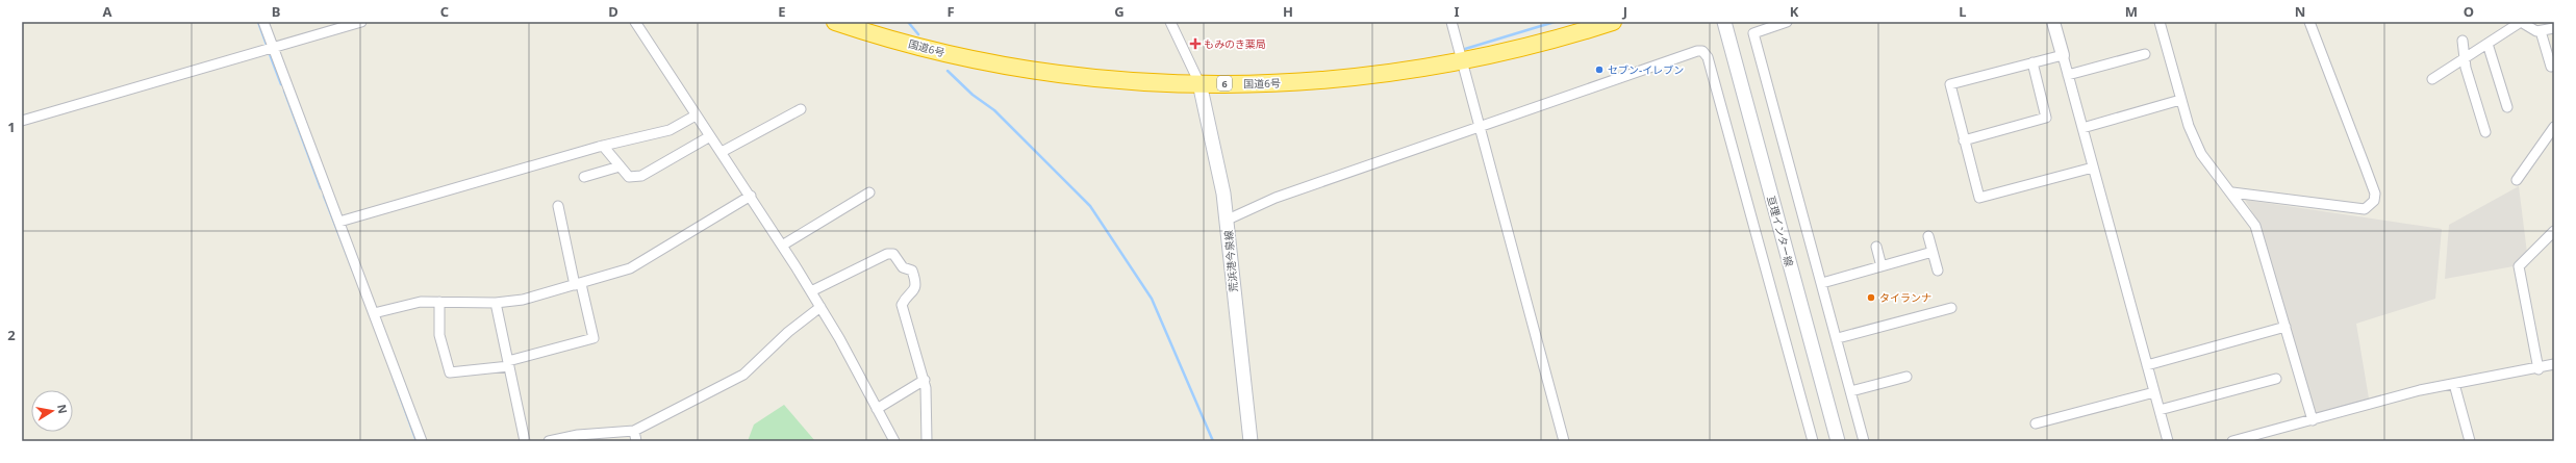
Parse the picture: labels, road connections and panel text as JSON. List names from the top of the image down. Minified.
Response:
{"streets":{"highway":["国道6号","6"],"main road":["亘理インター線","荒浜港今泉線"]},"crossings":[["国道6号","荒浜港今泉線"]],"places":{"health":["もみのき薬局"],"other":["セブン-イレブン","タイランナ"]},"north":"right","grid":{"columns":["A","B","C","D","E","F","G","H","I","J","K","L","M","N","O"],"rows":["1","2"]}}
